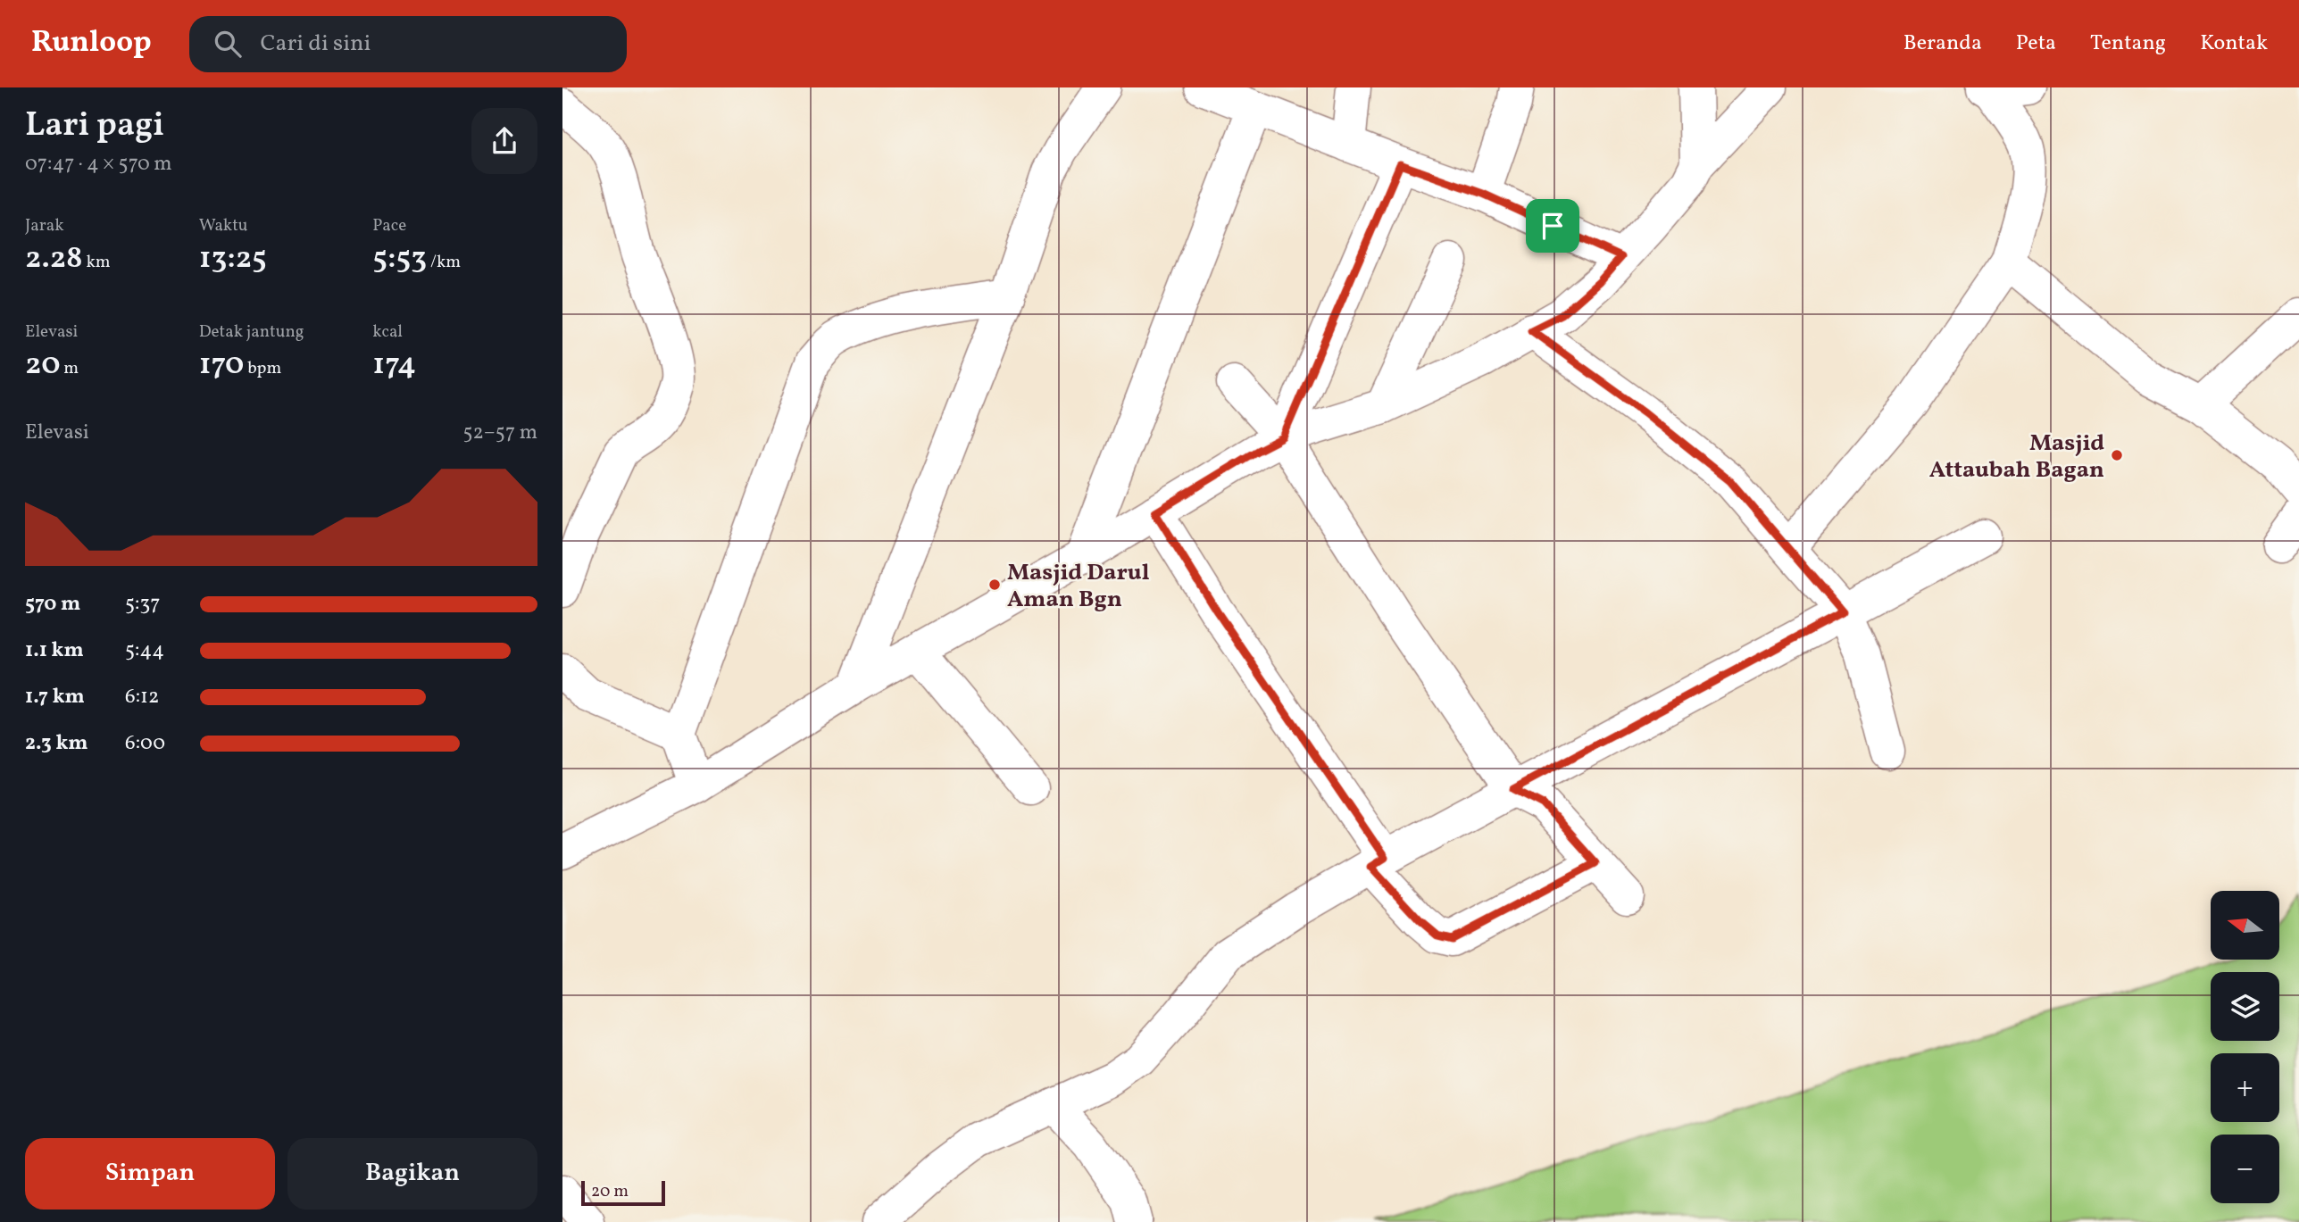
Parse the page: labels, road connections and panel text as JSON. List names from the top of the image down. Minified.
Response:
{"places":["Masjid Attaubah Bagan","Masjid Darul Aman Bgn"],"scale_bar":"20 m","north":"left","page":{"header":"Runloop","search":"Cari di sini","nav":["Beranda","Peta","Tentang","Kontak"],"heading":["Lari pagi","07:47 · 4 × 570 m"],"stats":[["Jarak","2.28 km"],["Waktu","13:25"],["Pace","5:53 /km"],["Elevasi","20 m"],["Detak jantung","170 bpm"],["kcal","174"]],"chart":["Elevasi","52–57 m"],"list":[{"name":"570 m","note":"5:37"},{"name":"1.1 km","note":"5:44"},{"name":"1.7 km","note":"6:12"},{"name":"2.3 km","note":"6:00"}],"map_buttons":["+","−"],"buttons":["Simpan","Bagikan"],"scale":"20 m"}}
